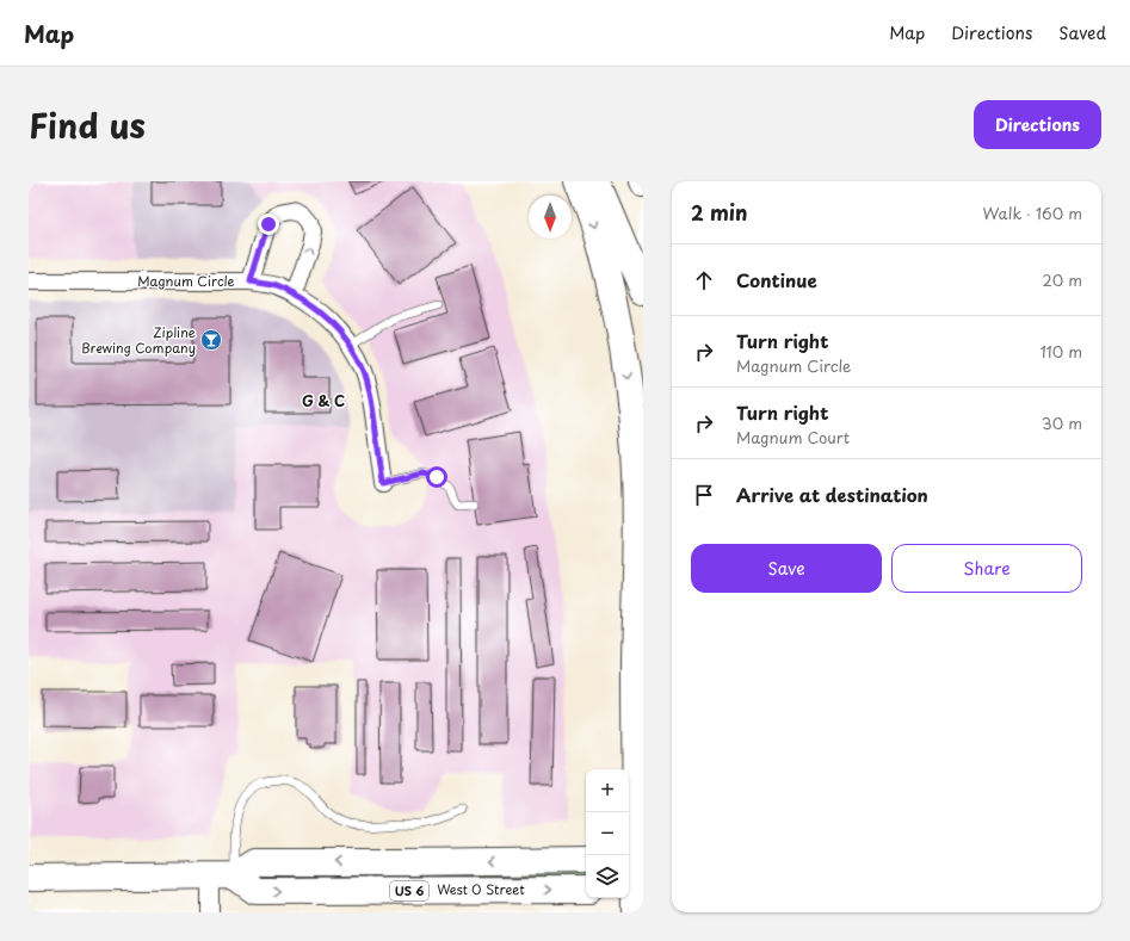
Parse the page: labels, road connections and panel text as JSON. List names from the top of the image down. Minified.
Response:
{"streets":{"main road":["West O Street","US 6"],"street":["Magnum Circle"]},"crossings":[["West O Street","US 6"]],"districts":["G & C"],"places":{"bar":["Zipline Brewing Company"]},"north":"bottom","page":{"header":"Map","nav":["Map","Directions","Saved"],"title":"Find us","buttons":["Directions",["Save","Share"]],"heading":["2 min","Walk · 160 m"],"list":[["Continue","20 m"],["Turn right","Magnum Circle","110 m"],["Turn right","Magnum Court","30 m"],"Arrive at destination"],"map_buttons":["+","−"]}}
